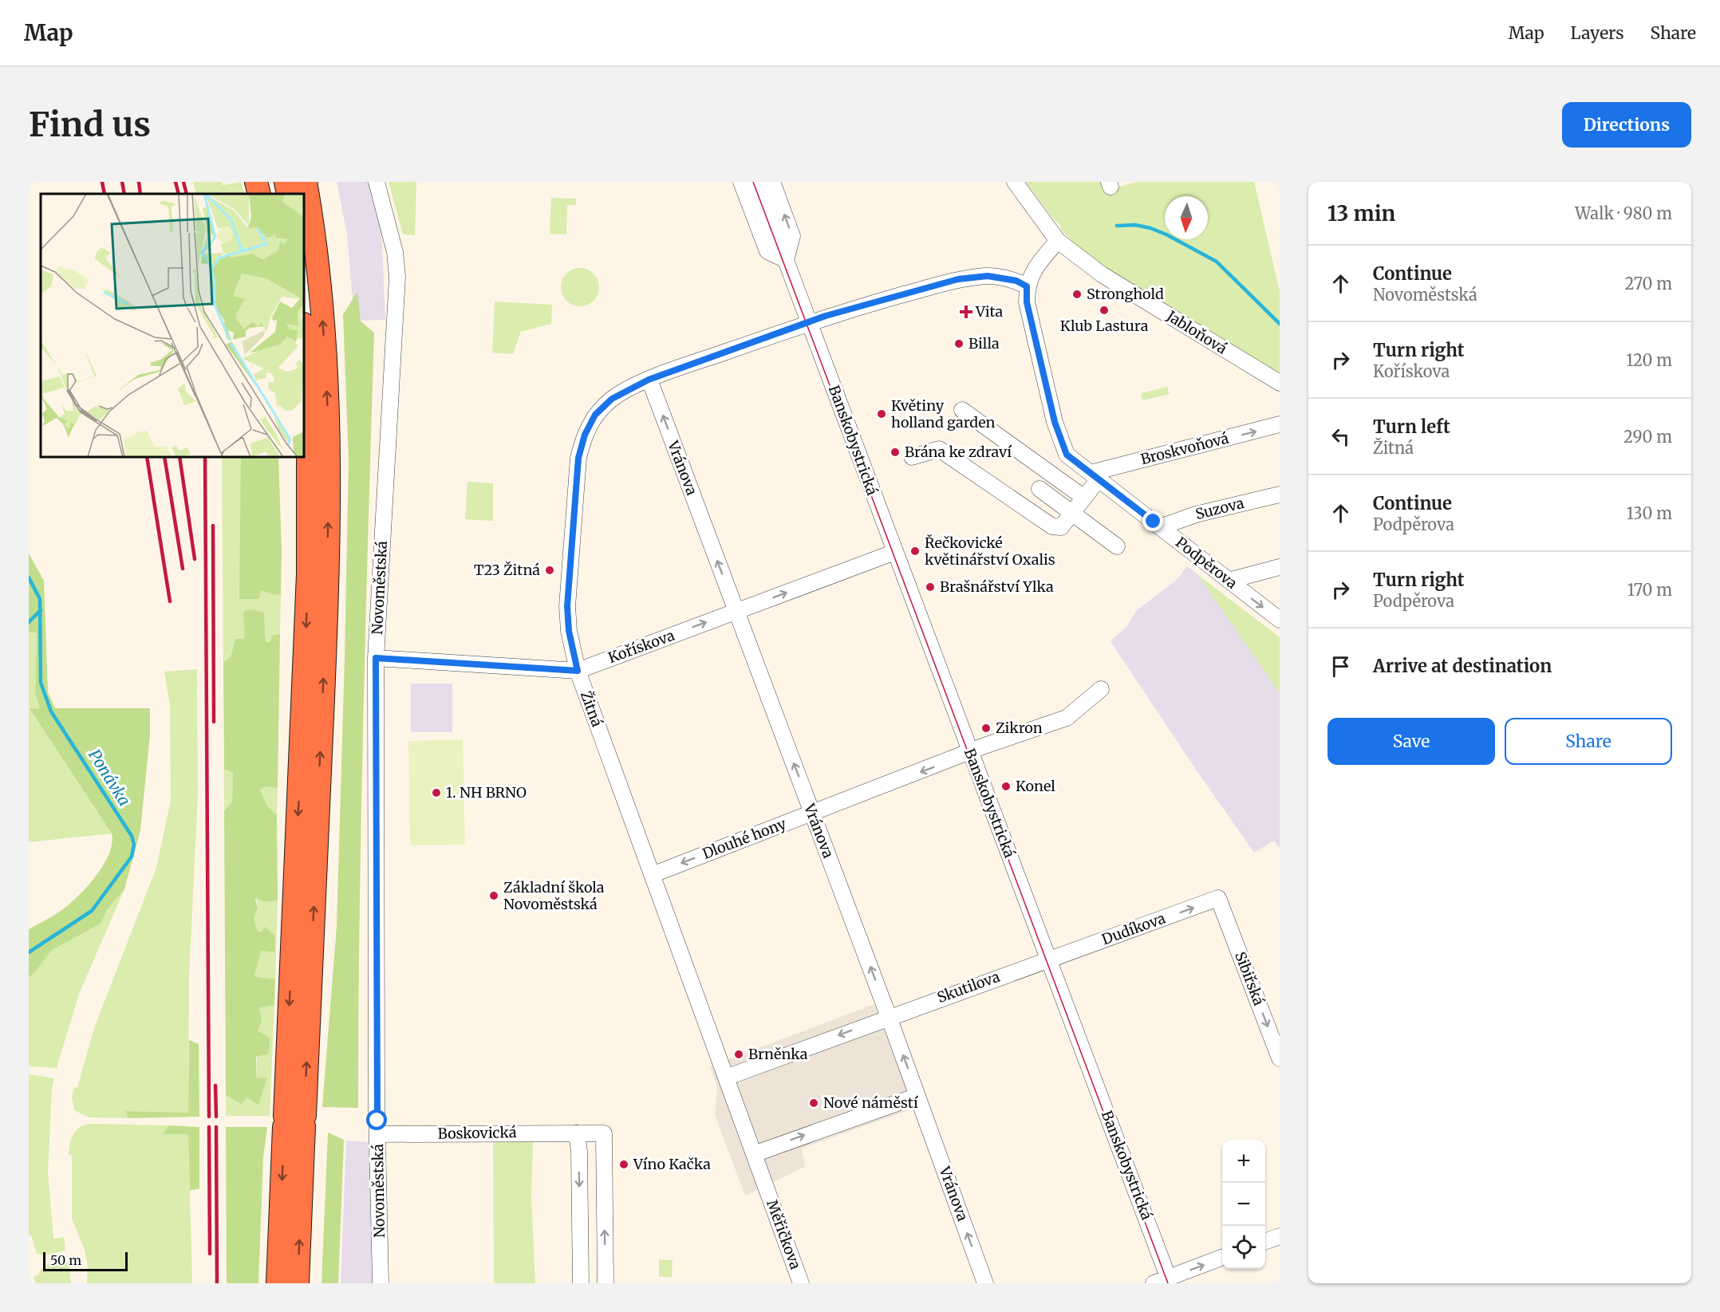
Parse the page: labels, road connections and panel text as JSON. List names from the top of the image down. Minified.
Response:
{"streets":{"street":["Jabloňová","Banskobystrická","Broskvoňová","Vránova","Suzova","Podpěrova","Novoměstská","Kořískova","Žitná","Dlouhé hony","Dudíkova","Sibiřská","Skutilova","Boskovická","Měřičkova"]},"crossings":[["Banskobystrická","Kořískova"],["Banskobystrická","Žitná"],["Banskobystrická","Dlouhé hony"],["Banskobystrická","Dudíkova"],["Banskobystrická","Skutilova"],["Broskvoňová","Podpěrova"],["Vránova","Kořískova"],["Vránova","Žitná"],["Vránova","Dlouhé hony"],["Vránova","Skutilova"],["Suzova","Podpěrova"],["Novoměstská","Kořískova"],["Novoměstská","Boskovická"],["Kořískova","Žitná"],["Žitná","Dlouhé hony"],["Dudíkova","Sibiřská"],["Dudíkova","Skutilova"]],"one_way":["Broskvoňová","Vránova","Kořískova","Dlouhé hony","Dudíkova","Sibiřská"],"water":["Ponávka"],"places":{"other":["Stronghold","Klub Lastura","Billa","Květiny holland garden","Brána ke zdraví","Řečkovické květinářství Oxalis","T23 Žitná","Brašnářství Ylka","Zikron","Konel","1. NH BRNO","Základní škola Novoměstská","Brněnka","Nové náměstí","Víno Kačka"],"health":["Vita"]},"scale_bar":"50 m","north":"bottom","page":{"header":"Map","nav":["Map","Layers","Share"],"buttons":["Directions",["Save","Share"]],"title":"Find us","heading":["13 min","Walk · 980 m"],"list":[["Continue","Novoměstská","270 m"],["Turn right","Kořískova","120 m"],["Turn left","Žitná","290 m"],["Continue","Podpěrova","130 m"],["Turn right","Podpěrova","170 m"],"Arrive at destination"],"map_buttons":["+","−"],"scale":"50 m"}}
